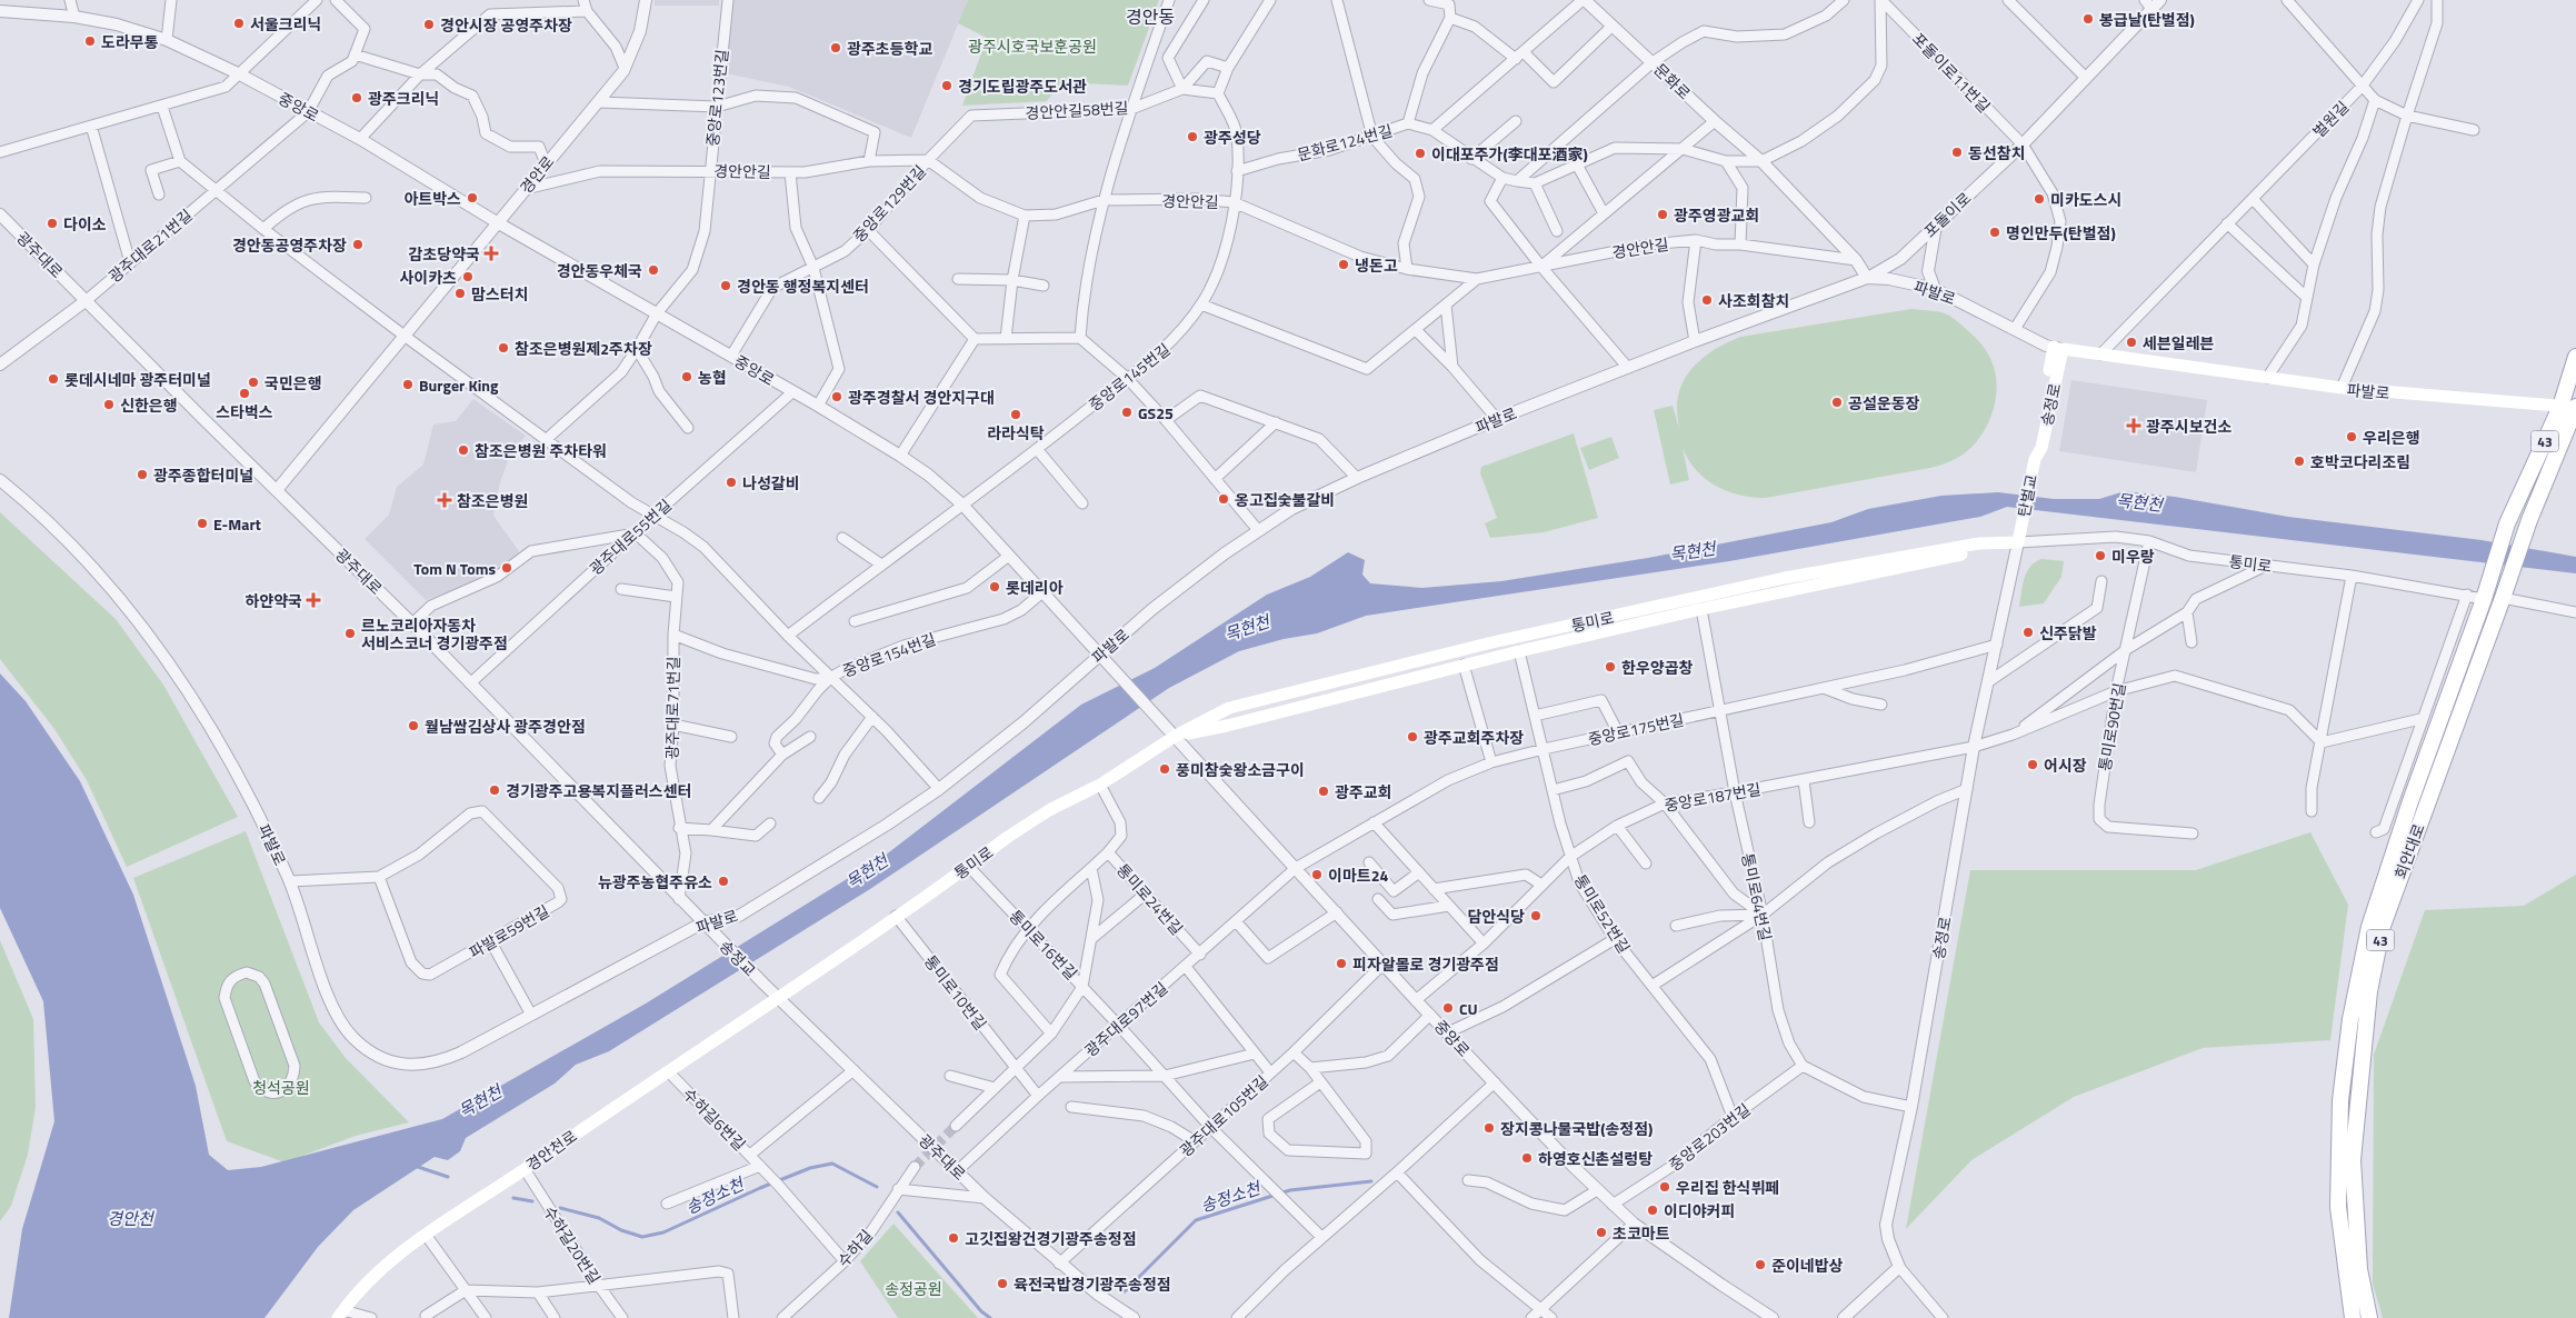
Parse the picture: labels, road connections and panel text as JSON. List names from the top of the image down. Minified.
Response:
{"streets":{"main road":["파발로","송정로","43","탄벌교","통미로","회안대로","경안천로"],"street":["포돌이로11번길","문화로","중앙로123번길","중앙로","경안안길58번길","벌원길","문화로124번길","경안안길","경안로","중앙로129번길","포돌이로","광주대로21번길","광주대로","중앙로145번길","광주대로55번길","중앙로154번길","광주대로71번길","통미로90번길","중앙로175번길","중앙로187번길","통미로64번길","통미로24번길","통미로52번길","파발로59번길","통미로16번길","송정교","통미로10번길","광주대로97번길","광주대로105번길","수하길6번길","중앙로203번길","수하길20번길","수하길"]},"crossings":[["포돌이로11번길","포돌이로"],["문화로","문화로124번길"],["문화로","경안안길"],["문화로","포돌이로"],["문화로","파발로"],["중앙로123번길","중앙로"],["중앙로123번길","경안안길"],["중앙로","경안로"],["중앙로","중앙로129번길"],["중앙로","광주대로21번길"],["중앙로","파발로"],["중앙로","중앙로145번길"],["중앙로","광주대로55번길"],["중앙로","통미로"],["중앙로","중앙로154번길"],["중앙로","중앙로175번길"],["중앙로","중앙로187번길"],["중앙로","광주대로97번길"],["중앙로","광주대로105번길"],["중앙로","중앙로203번길"],["경안안길58번길","경안안길"],["경안안길58번길","중앙로129번길"],["벌원길","파발로"],["문화로124번길","중앙로145번길"],["경안안길","경안로"],["경안안길","중앙로129번길"],["경안안길","중앙로145번길"],["경안로","광주대로"],["포돌이로","파발로"],["광주대로21번길","광주대로"],["광주대로","파발로"],["광주대로","광주대로55번길"],["광주대로","통미로"],["광주대로","광주대로71번길"],["광주대로","송정교"],["광주대로","광주대로97번길"],["광주대로","광주대로105번길"],["광주대로","경안천로"],["파발로","송정로"],["파발로","43"],["파발로","회안대로"],["파발로","파발로59번길"],["송정로","탄벌교"],["송정로","통미로"],["송정로","중앙로175번길"],["송정로","중앙로187번길"],["43","회안대로"],["탄벌교","통미로"],["광주대로55번길","광주대로71번길"],["통미로","통미로90번길"],["통미로","회안대로"],["통미로","통미로64번길"],["통미로","통미로24번길"],["통미로","통미로52번길"],["통미로","통미로16번길"],["통미로","통미로10번길"],["통미로","경안천로"],["중앙로175번길","통미로64번길"],["중앙로175번길","통미로52번길"],["중앙로175번길","광주대로97번길"],["중앙로187번길","통미로64번길"],["중앙로187번길","통미로52번길"],["통미로64번길","중앙로203번길"],["통미로24번길","광주대로97번길"],["통미로52번길","중앙로203번길"],["통미로16번길","광주대로97번길"],["통미로16번길","광주대로105번길"],["통미로10번길","광주대로97번길"],["수하길6번길","경안천로"],["수하길6번길","수하길"],["경안천로","수하길20번길"]],"districts":["경안동"],"water":["목현천","송정소천","경안천"],"parks":["광주시호국보훈공원","청석공원","송정공원"],"places":{"other":["봉급날(탄벌점)","서울크리닉","경안시장 공영주차장","도라무통","광주초등학교","경기도립광주도서관","광주크리닉","광주성당","동선참치","이대포주가(李대포酒家)","아트박스","미카도스시","광주영광교회","다이소","명인만두(탄벌점)","경안동공영주차장","냉돈고","경안동우체국","사이카츠","경안동 행정복지센터","맘스터치","사조회참치","세븐일레븐","참조은병원제2주차장","농협","롯데시네마 광주터미널","국민은행","Burger King","스타벅스","광주경찰서 경안지구대","공설운동장","신한은행","GS25","라라식탁","우리은행","참조은병원 주차타워","호박코다리조림","광주종합터미널","나성갈비","옹고집숯불갈비","E-Mart","미우랑","Tom N Toms","롯데리아","신주닭발","르노코리아자동차 서비스코너 경기광주점","한우양곱창","월남쌈김상사 광주경안점","광주교회주차장","어시장","풍미참숯왕소금구이","경기광주고용복지플러스센터","광주교회","이마트24","뉴광주농협주유소","담안식당","피자알볼로 경기광주점","CU","장지콩나물국밥(송정점)","하영호신촌설렁탕","우리집 한식뷔페","이디야커피","초코마트","고깃집왕건경기광주송정점","준이네밥상","육전국밥경기광주송정점"],"health":["감초당약국","광주시보건소","참조은병원","하얀약국"]}}
